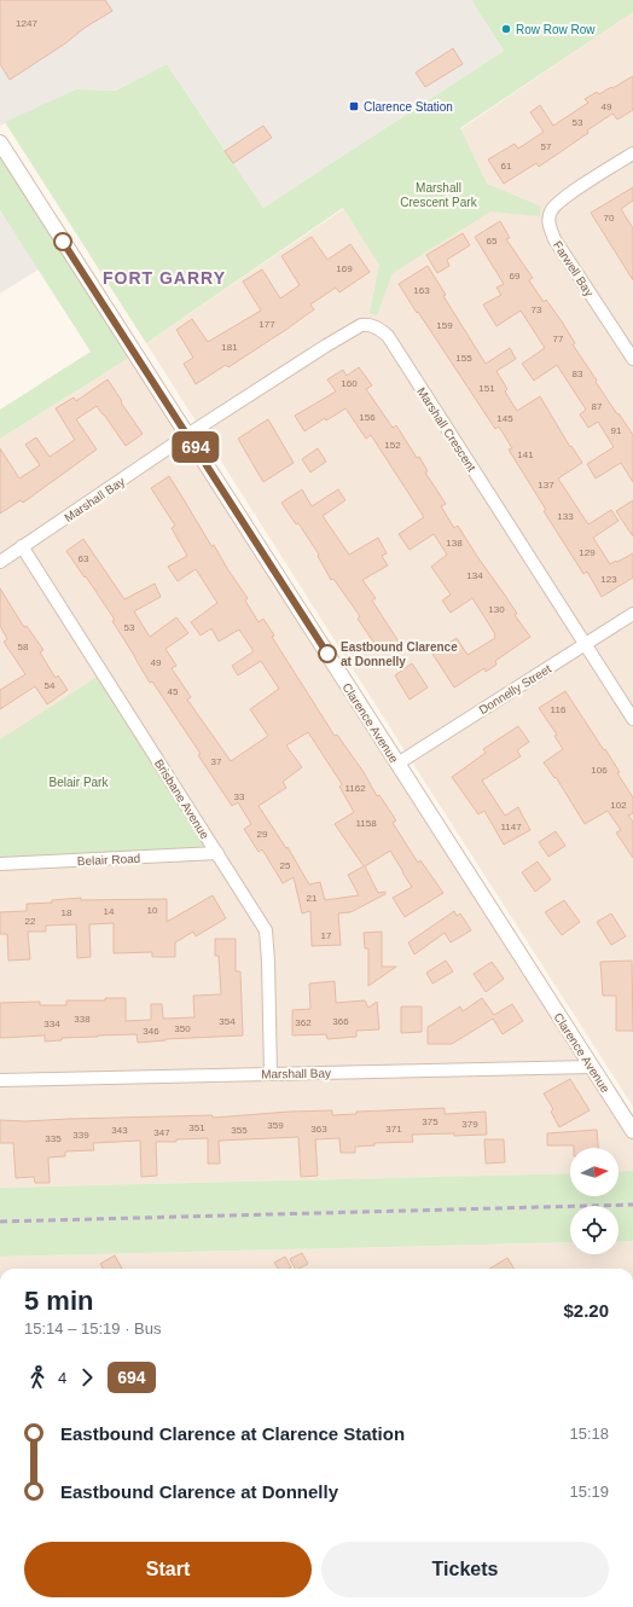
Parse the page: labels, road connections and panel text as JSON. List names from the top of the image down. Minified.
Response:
{"streets":{"street":["Farwell Bay","Marshall Crescent","Marshall Bay","Donnelly Street","Clarence Avenue","Brisbane Avenue","Belair Road"]},"crossings":[["Marshall Crescent","Marshall Bay"],["Marshall Crescent","Donnelly Street"],["Marshall Crescent","Clarence Avenue"],["Marshall Bay","Clarence Avenue"],["Marshall Bay","Brisbane Avenue"],["Donnelly Street","Clarence Avenue"],["Brisbane Avenue","Belair Road"]],"districts":["FORT GARRY"],"parks":["Marshall Crescent Park","Belair Park"],"places":{"other":["Row Row Row","Eastbound Clarence at Donnelly"],"transit":["Clarence Station"]},"lines":["bus line 694"],"house_numbers":["1247","49","53","57","61","70","65","169","69","163","73","177","159","77","181","155","83","160","151","87","156","145","91","152","141","137","133","138","129","63","134","123","130","53","58","49","54","45","116","37","106","1162","33","102","1158","1147","29","25","21","10","14","18","22","17","338","354","366","362","334","350","346","375","379","359","351","363","371","343","355","347","339","335"],"north":"right","page":{"on_map":"694","heading":["5 min","15:14 – 15:19 · Bus","$2.20"],"legs":["4","694"],"list":[{"name":"Eastbound Clarence at Clarence Station","value":"15:18"},{"name":"Eastbound Clarence at Donnelly","value":"15:19"}],"buttons":["Start","Tickets"]}}
